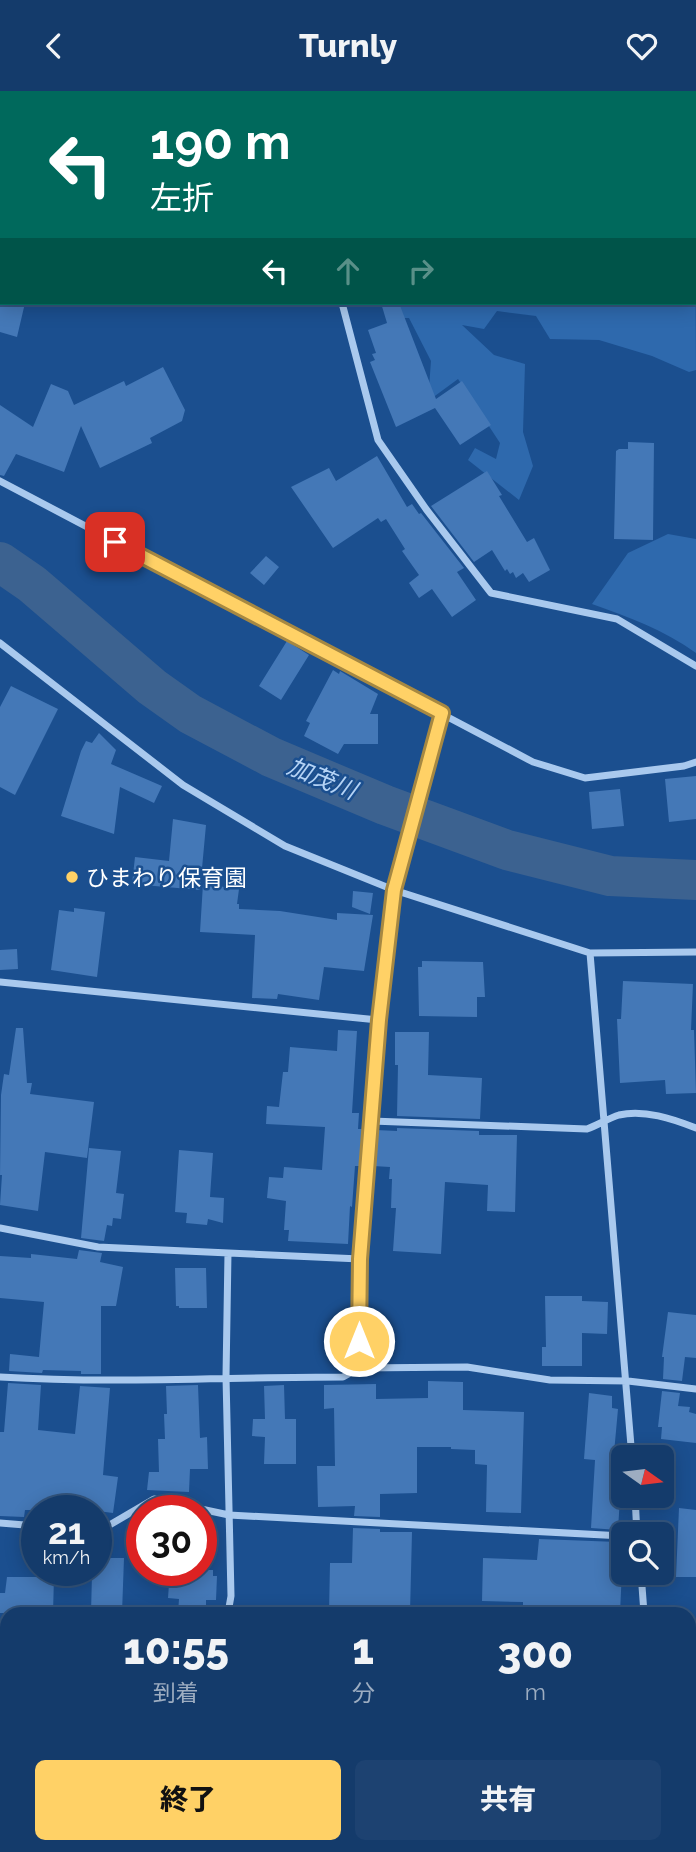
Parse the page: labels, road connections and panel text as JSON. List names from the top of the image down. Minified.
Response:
{"water":["加茂川"],"places":["ひまわり保育園"],"north":"right","page":{"header":"Turnly","turn":["190 m","左折"],"speed":"21 km/h","limit":"30","eta":["10:55","到着","1","分","300","m"],"buttons":["終了","共有"]}}
